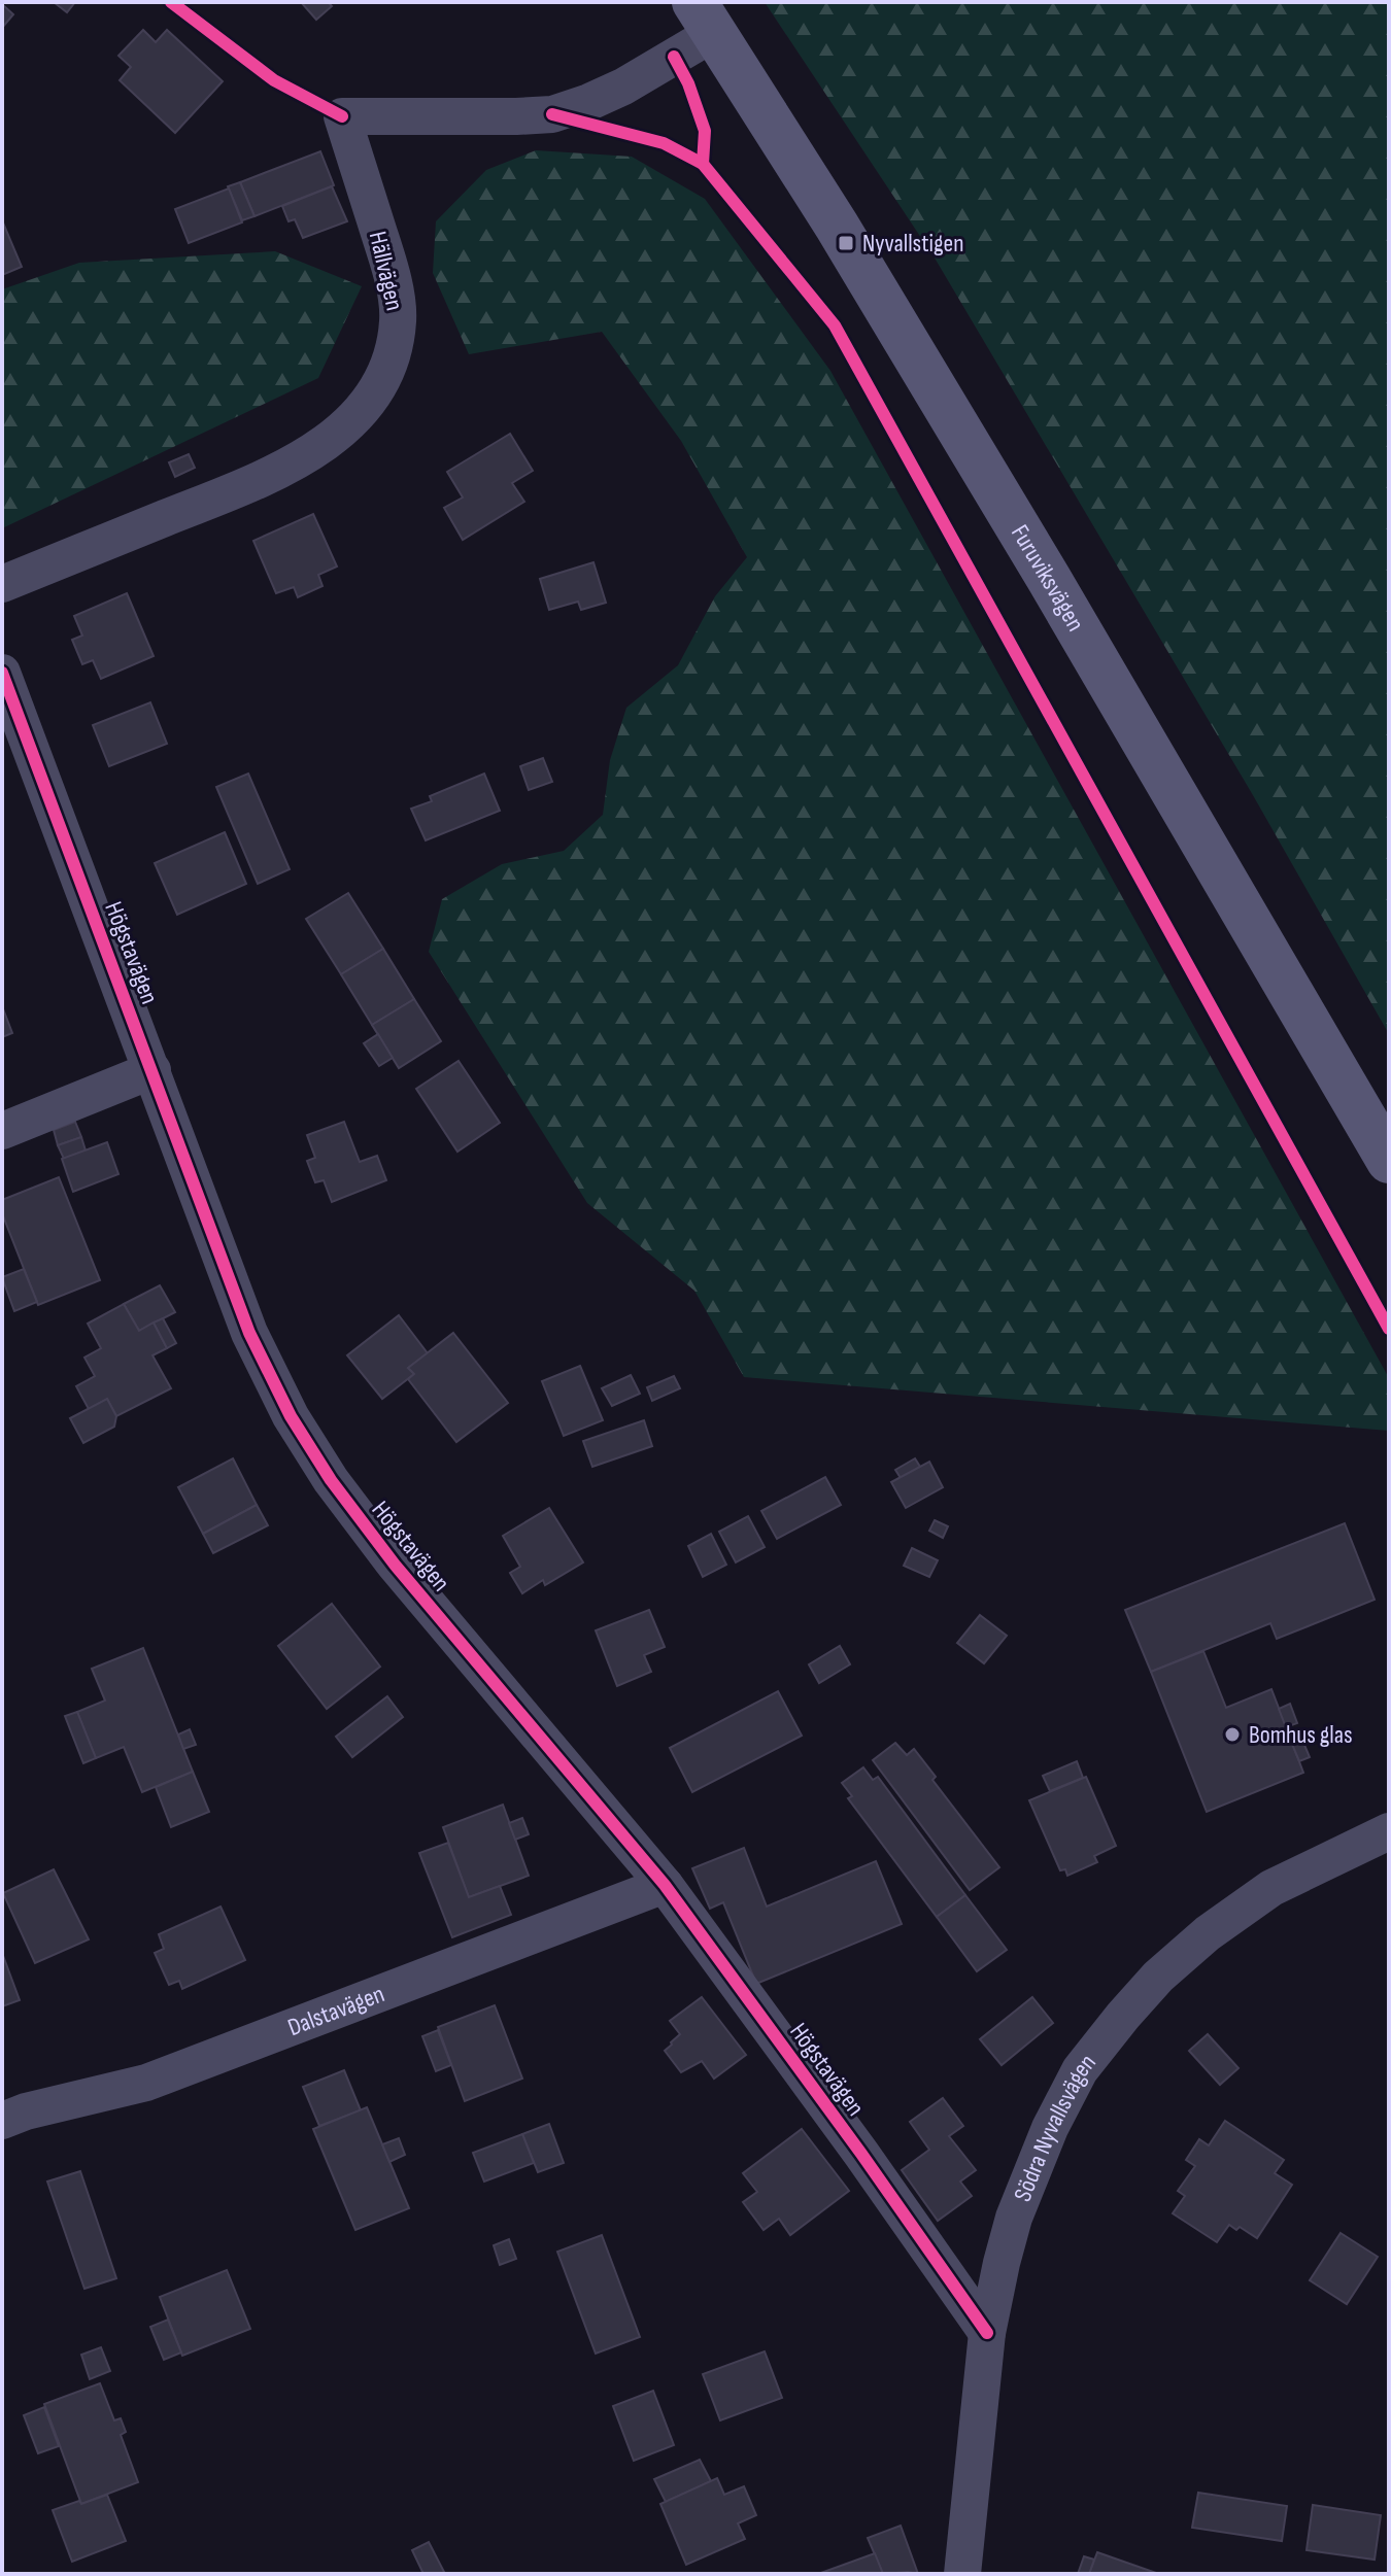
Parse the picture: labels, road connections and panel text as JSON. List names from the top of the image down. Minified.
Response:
{"streets":{"main road":["Furuviksvägen"],"street":["Hällvägen","Högstavägen","Dalstavägen","Södra Nyvallsvägen"]},"crossings":[["Hällvägen","Furuviksvägen"],["Högstavägen","Dalstavägen"],["Högstavägen","Södra Nyvallsvägen"]],"places":{"transit":["Nyvallstigen"],"other":["Bomhus glas"]}}
